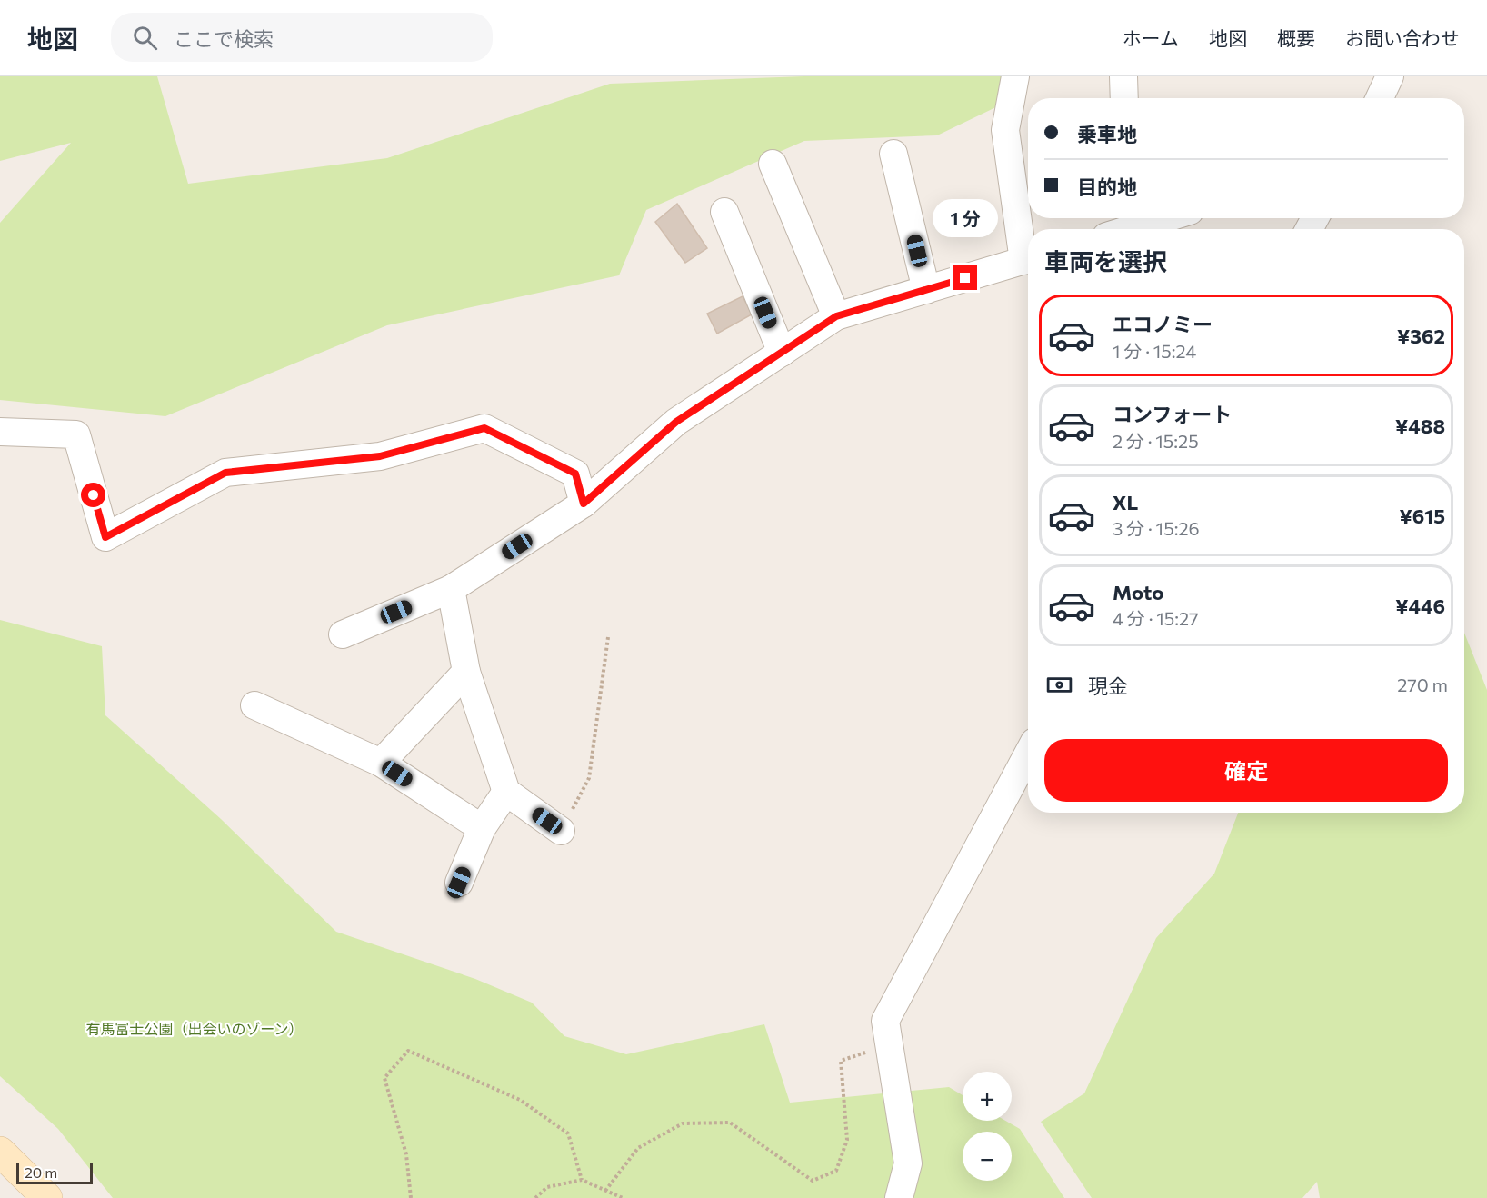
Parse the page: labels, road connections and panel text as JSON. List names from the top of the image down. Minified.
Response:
{"parks":["有馬富士公園（出会いのゾーン）"],"scale_bar":"20 m","page":{"header":"地図","search":"ここで検索","nav":["ホーム","地図","概要","お問い合わせ"],"banner":["乗車地","目的地"],"bubble":"1 分","heading":"車両を選択","list":[{"name":"エコノミー","note":"1 分 · 15:24","value":"¥362"},{"name":"コンフォート","note":"2 分 · 15:25","value":"¥488"},{"name":"XL","note":"3 分 · 15:26","value":"¥615"},{"name":"Moto","note":"4 分 · 15:27","value":"¥446"}],"pay":["現金","270 m"],"buttons":"確定","map_buttons":["+","−"],"scale":"20 m"}}
